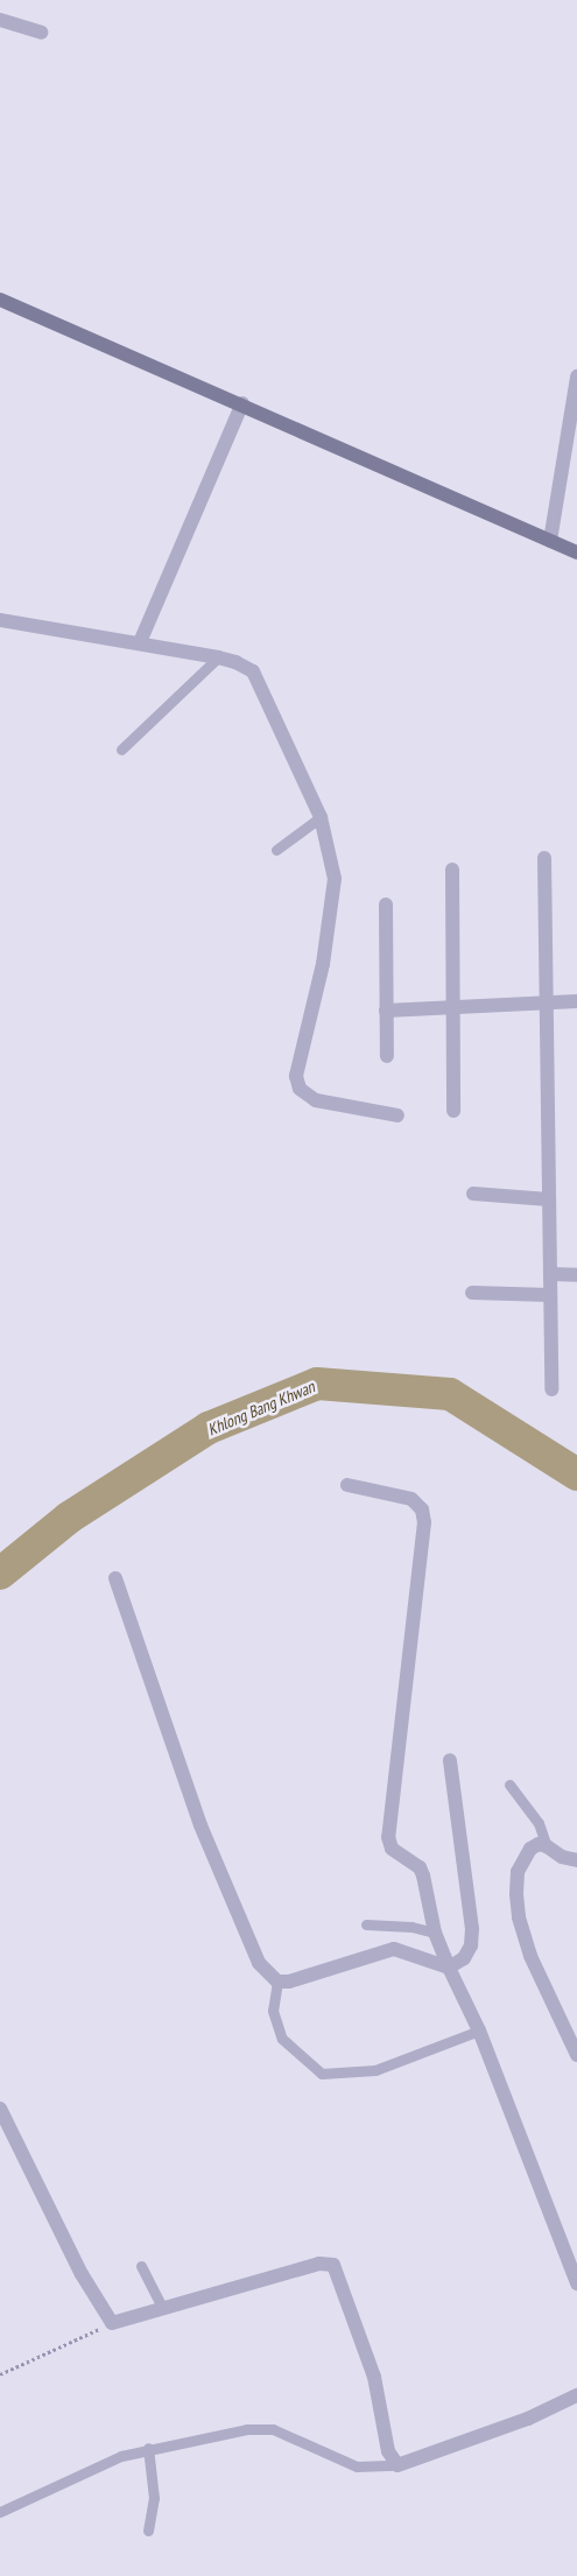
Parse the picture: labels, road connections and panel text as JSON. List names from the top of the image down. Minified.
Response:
{"water":["Khlong Bang Khwan"]}
